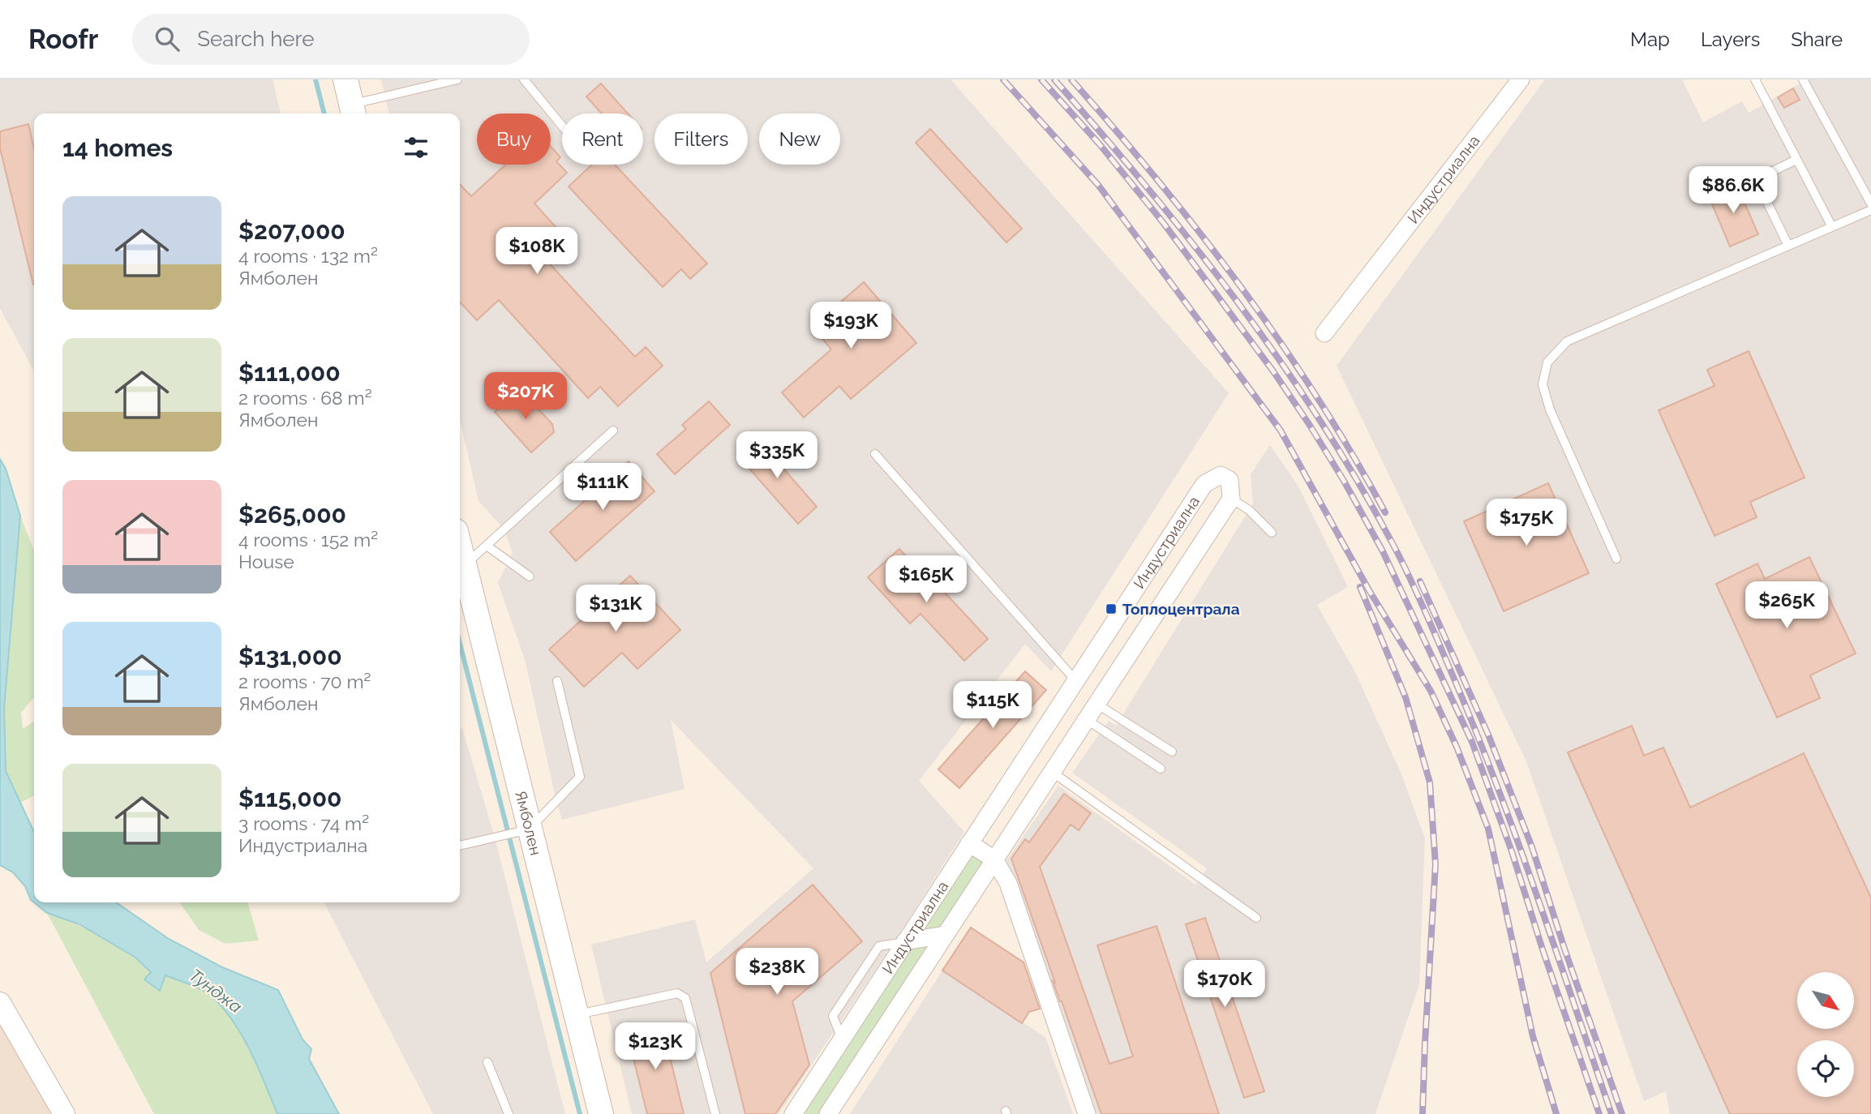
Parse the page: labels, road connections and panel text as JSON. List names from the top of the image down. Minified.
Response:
{"streets":{"main road":["Ямболен"],"street":["Индустриална"]},"water":["Тунджа"],"places":{"transit":["Топлоцентрала"]},"north":"bottom right","page":{"header":"Roofr","search":"Search here","nav":["Map","Layers","Share"],"chip":["Buy","Rent","Filters","New"],"heading":"14 homes","price":["$86.6K","$108K","$193K","$207K","$335K","$111K","$175K","$165K","$265K","$131K","$115K","$238K","$170K","$123K"],"list":[{"name":"$207,000","note":"4 rooms · 132 m² · Ямболен"},{"name":"$111,000","note":"2 rooms · 68 m² · Ямболен"},{"name":"$265,000","note":"4 rooms · 152 m² · House"},{"name":"$131,000","note":"2 rooms · 70 m² · Ямболен"},{"name":"$115,000","note":"3 rooms · 74 m² · Индустриална"}]}}
